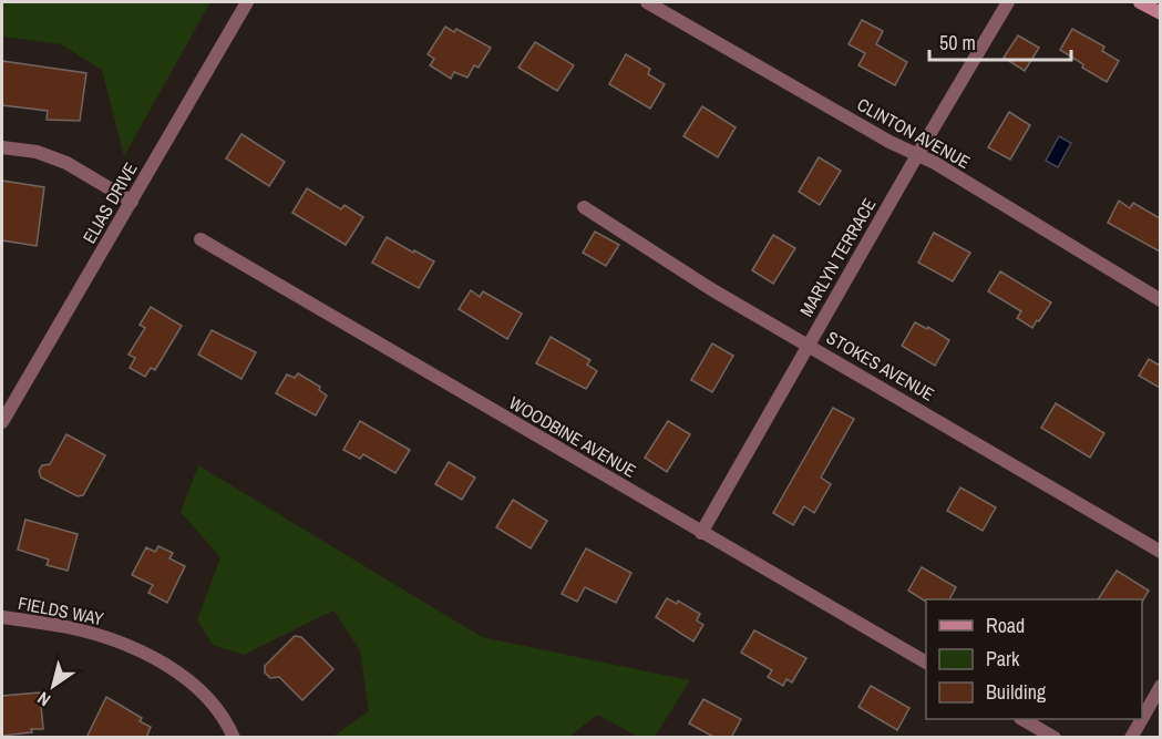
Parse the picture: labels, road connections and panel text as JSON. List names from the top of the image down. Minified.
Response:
{"streets":{"street":["CLINTON AVENUE","ELIAS DRIVE","MARLYN TERRACE","STOKES AVENUE","WOODBINE AVENUE","FIELDS WAY"]},"crossings":[["CLINTON AVENUE","MARLYN TERRACE"],["MARLYN TERRACE","STOKES AVENUE"],["MARLYN TERRACE","WOODBINE AVENUE"]],"legend":["Road","Park","Building"],"scale_bar":"50 m","north":"bottom left"}
